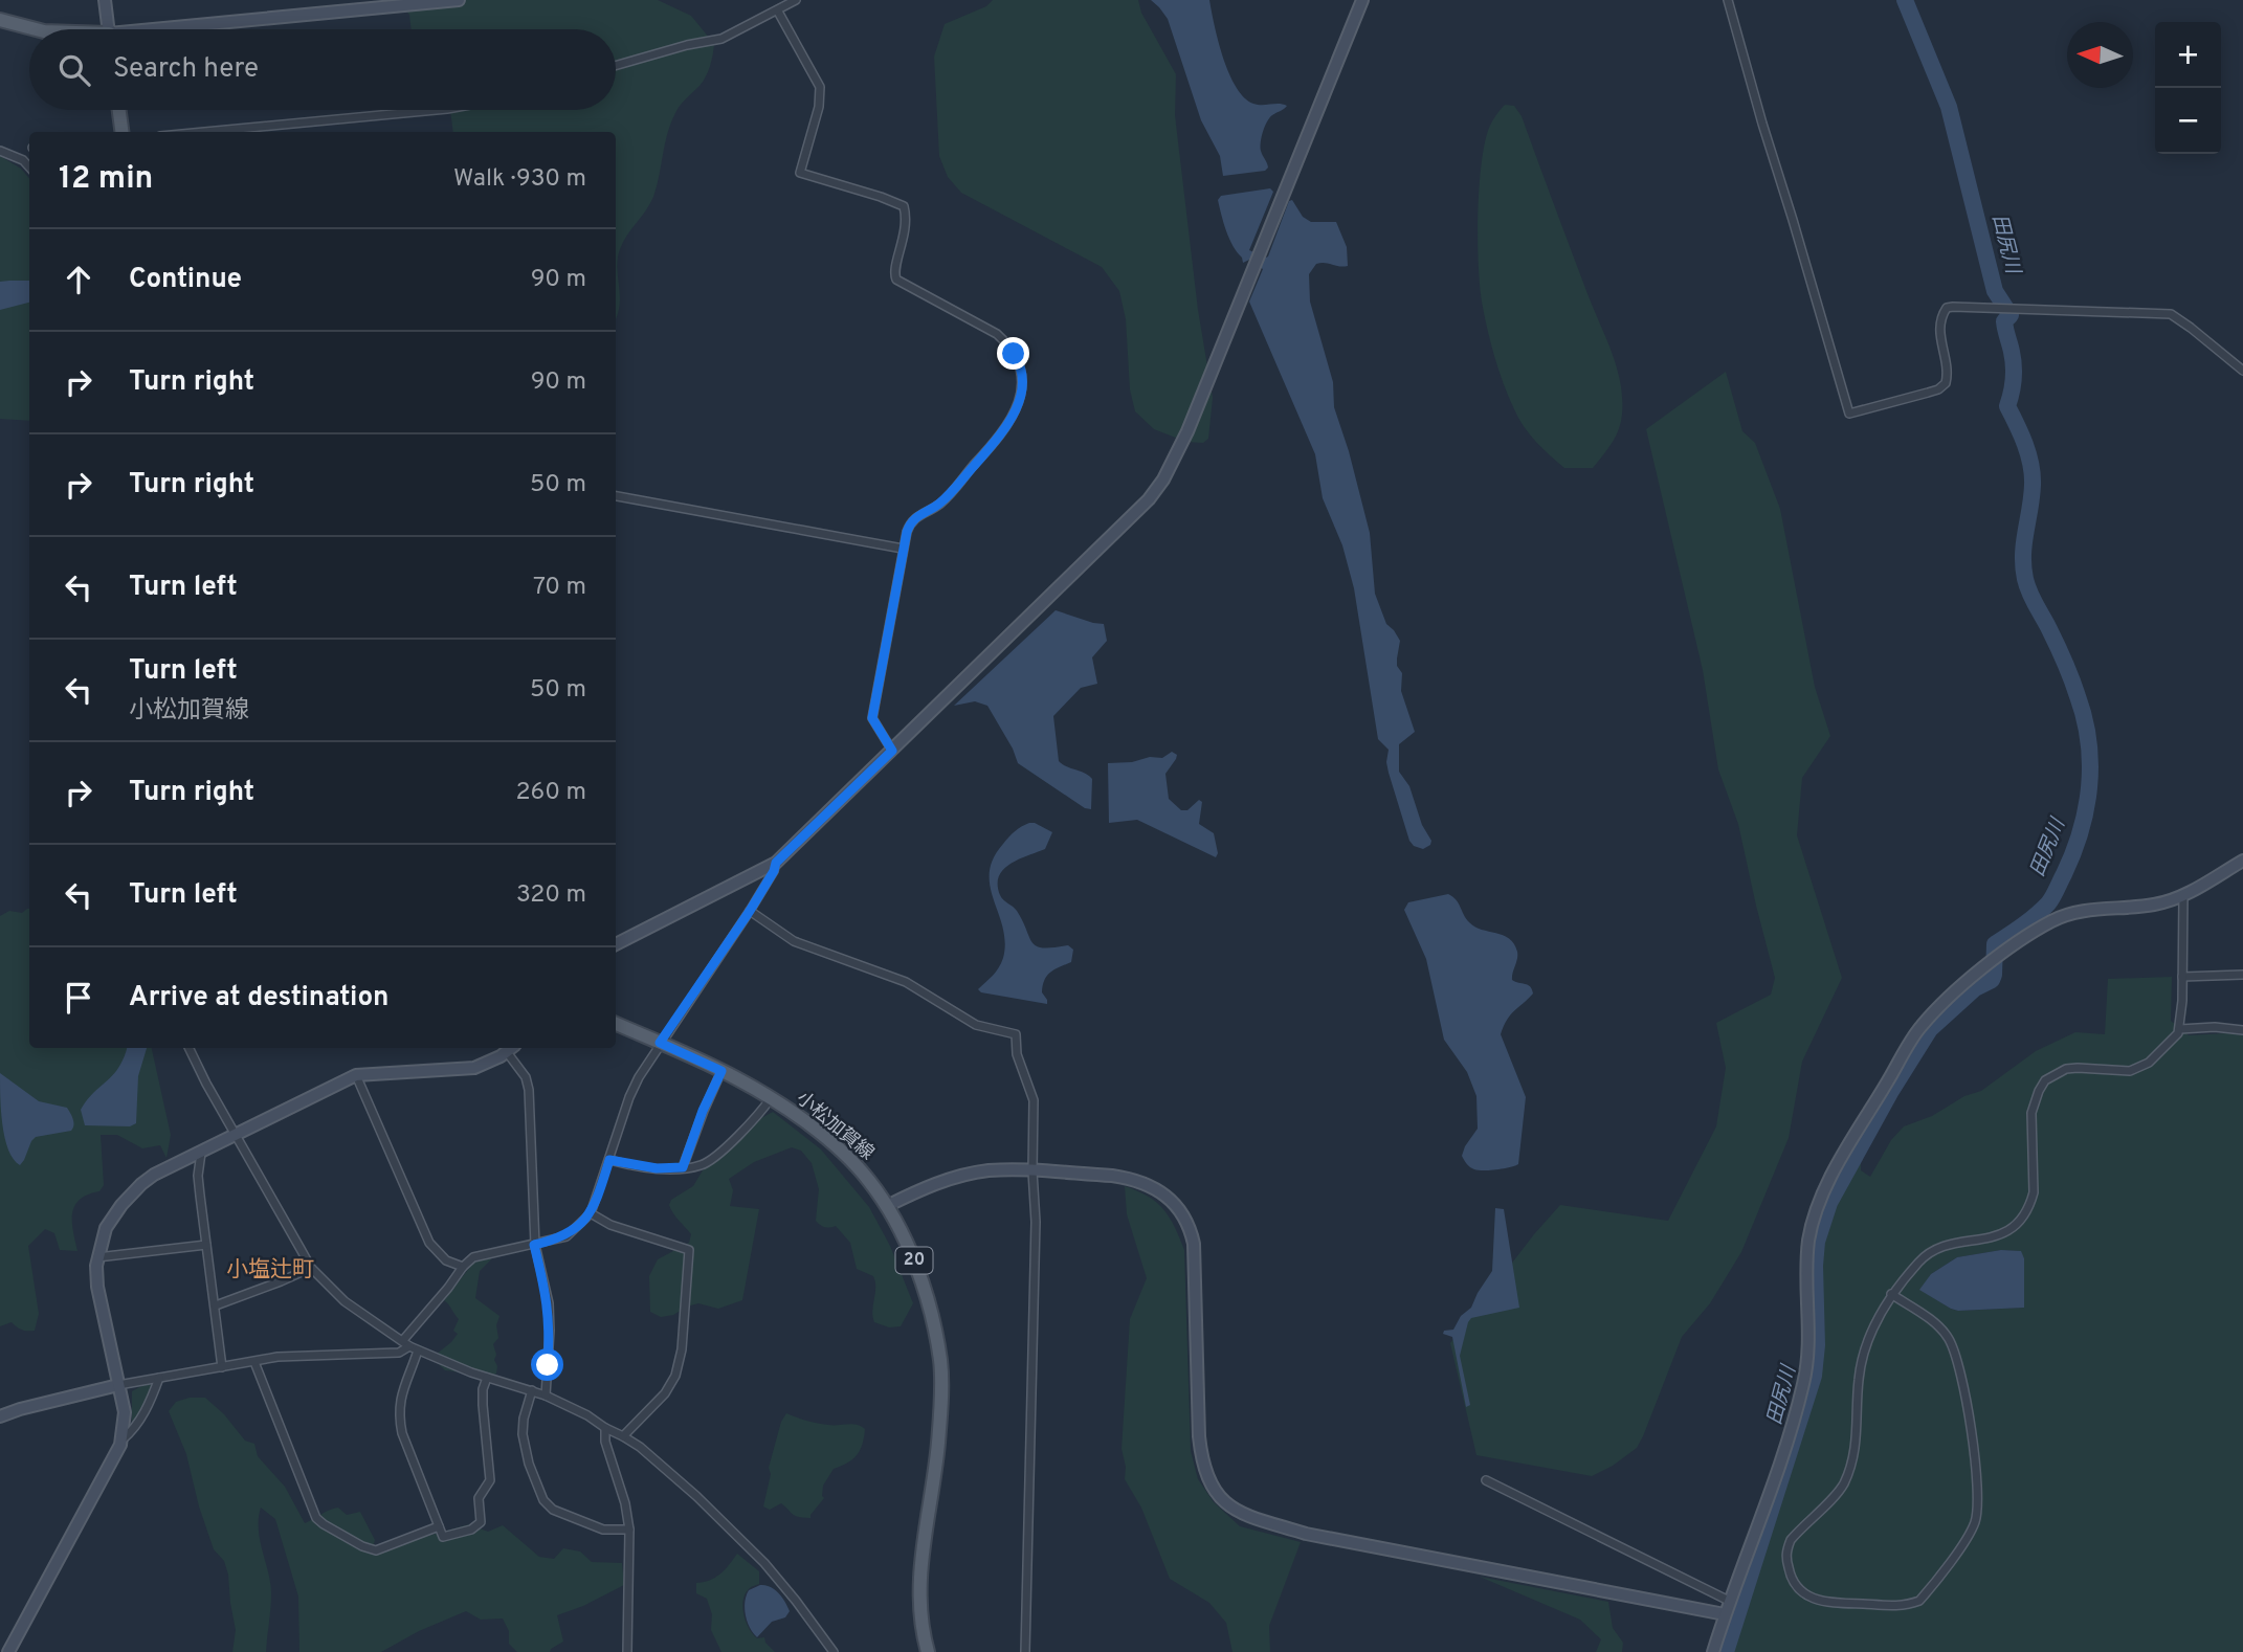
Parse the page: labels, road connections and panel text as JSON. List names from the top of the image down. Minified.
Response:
{"streets":{"main road":["小松加賀線","20"]},"districts":["小塩辻町"],"water":["田尻川"],"north":"left","page":{"map_buttons":["+","−"],"search":"Search here","heading":["12 min","Walk · 930 m"],"list":[["Continue","90 m"],["Turn right","90 m"],["Turn right","50 m"],["Turn left","70 m"],["Turn left","小松加賀線","50 m"],["Turn right","260 m"],["Turn left","320 m"],"Arrive at destination"]}}
